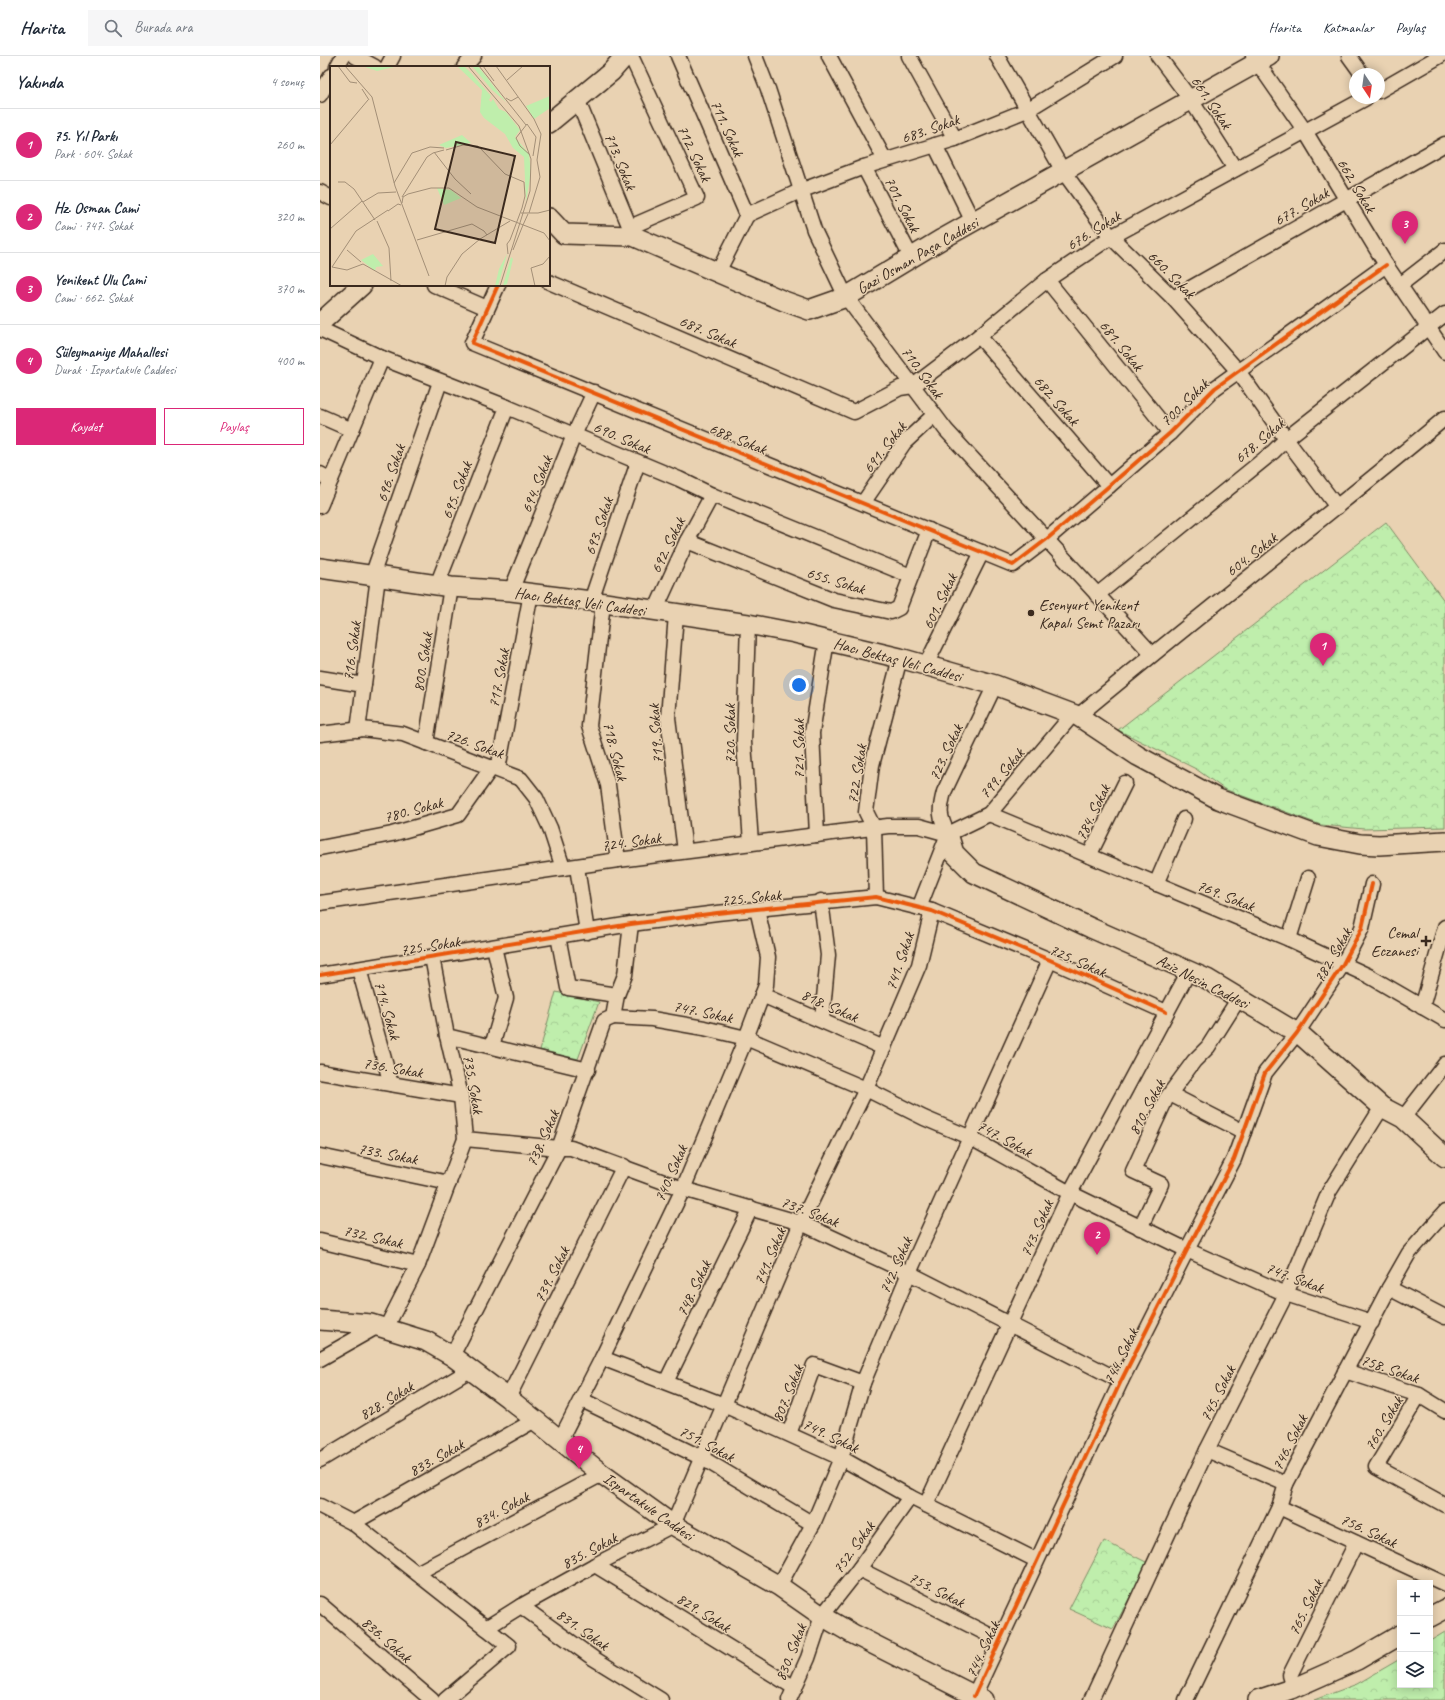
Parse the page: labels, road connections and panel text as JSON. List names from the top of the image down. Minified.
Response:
{"streets":{"street":["661. Sokak","711. Sokak","683. Sokak","712. Sokak","713. Sokak","662. Sokak","701. Sokak","677. Sokak","676. Sokak","Gazi Osman Paşa Caddesi","660. Sokak","687. Sokak","681. Sokak","710. Sokak","682. Sokak","700. Sokak","690. Sokak","688. Sokak","678. Sokak","691. Sokak","696. Sokak","694. Sokak","695. Sokak","693. Sokak","692. Sokak","604. Sokak","655. Sokak","Hacı Bektaş Veli Caddesi","601. Sokak","716. Sokak","800. Sokak","717. Sokak","719. Sokak","720. Sokak","726. Sokak","721. Sokak","718. Sokak","723. Sokak","799. Sokak","722. Sokak","780. Sokak","784. Sokak","724. Sokak","769. Sokak","725. Sokak","782. Sokak","741. Sokak","Aziz Nesin Caddesi","818. Sokak","714. Sokak","747. Sokak","736. Sokak","735. Sokak","810. Sokak","738. Sokak","733. Sokak","740. Sokak","737. Sokak","743. Sokak","732. Sokak","742. Sokak","739. Sokak","748. Sokak","744. Sokak","758. Sokak","807. Sokak","745. Sokak","828. Sokak","760. Sokak","749. Sokak","746. Sokak","751. Sokak","833. Sokak","Ispartakule Caddesi","834. Sokak","756. Sokak","752. Sokak","835. Sokak","753. Sokak","765. Sokak","829. Sokak","831. Sokak","836. Sokak","830. Sokak"]},"crossings":[["661. Sokak","676. Sokak"],["661. Sokak","Gazi Osman Paşa Caddesi"],["711. Sokak","683. Sokak"],["683. Sokak","701. Sokak"],["683. Sokak","660. Sokak"],["683. Sokak","710. Sokak"],["712. Sokak","713. Sokak"],["712. Sokak","Gazi Osman Paşa Caddesi"],["713. Sokak","Gazi Osman Paşa Caddesi"],["662. Sokak","677. Sokak"],["662. Sokak","676. Sokak"],["662. Sokak","Gazi Osman Paşa Caddesi"],["662. Sokak","700. Sokak"],["662. Sokak","678. Sokak"],["701. Sokak","Gazi Osman Paşa Caddesi"],["677. Sokak","660. Sokak"],["676. Sokak","660. Sokak"],["676. Sokak","687. Sokak"],["676. Sokak","681. Sokak"],["676. Sokak","710. Sokak"],["676. Sokak","682. Sokak"],["Gazi Osman Paşa Caddesi","660. Sokak"],["Gazi Osman Paşa Caddesi","710. Sokak"],["660. Sokak","700. Sokak"],["660. Sokak","678. Sokak"],["660. Sokak","604. Sokak"],["681. Sokak","700. Sokak"],["710. Sokak","700. Sokak"],["710. Sokak","688. Sokak"],["710. Sokak","678. Sokak"],["710. Sokak","691. Sokak"],["710. Sokak","604. Sokak"],["682. Sokak","700. Sokak"],["700. Sokak","688. Sokak"],["690. Sokak","696. Sokak"],["690. Sokak","694. Sokak"],["690. Sokak","695. Sokak"],["690. Sokak","693. Sokak"],["690. Sokak","692. Sokak"],["690. Sokak","655. Sokak"],["688. Sokak","691. Sokak"],["688. Sokak","694. Sokak"],["688. Sokak","655. Sokak"],["688. Sokak","601. Sokak"],["696. Sokak","Hacı Bektaş Veli Caddesi"],["696. Sokak","716. Sokak"],["694. Sokak","Hacı Bektaş Veli Caddesi"],["695. Sokak","Hacı Bektaş Veli Caddesi"],["695. Sokak","800. Sokak"],["693. Sokak","Hacı Bektaş Veli Caddesi"],["693. Sokak","718. Sokak"],["692. Sokak","655. Sokak"],["692. Sokak","Hacı Bektaş Veli Caddesi"],["604. Sokak","Hacı Bektaş Veli Caddesi"],["604. Sokak","799. Sokak"],["Hacı Bektaş Veli Caddesi","601. Sokak"],["Hacı Bektaş Veli Caddesi","716. Sokak"],["Hacı Bektaş Veli Caddesi","800. Sokak"],["Hacı Bektaş Veli Caddesi","717. Sokak"],["Hacı Bektaş Veli Caddesi","719. Sokak"],["Hacı Bektaş Veli Caddesi","720. Sokak"],["Hacı Bektaş Veli Caddesi","721. Sokak"],["Hacı Bektaş Veli Caddesi","718. Sokak"],["Hacı Bektaş Veli Caddesi","723. Sokak"],["Hacı Bektaş Veli Caddesi","799. Sokak"],["Hacı Bektaş Veli Caddesi","722. Sokak"],["716. Sokak","726. Sokak"],["800. Sokak","726. Sokak"],["717. Sokak","726. Sokak"],["717. Sokak","780. Sokak"],["719. Sokak","724. Sokak"],["720. Sokak","724. Sokak"],["726. Sokak","780. Sokak"],["726. Sokak","724. Sokak"],["721. Sokak","724. Sokak"],["718. Sokak","724. Sokak"],["723. Sokak","799. Sokak"],["723. Sokak","724. Sokak"],["723. Sokak","Aziz Nesin Caddesi"],["799. Sokak","724. Sokak"],["799. Sokak","769. Sokak"],["799. Sokak","Aziz Nesin Caddesi"],["722. Sokak","724. Sokak"],["722. Sokak","725. Sokak"],["784. Sokak","769. Sokak"],["724. Sokak","Aziz Nesin Caddesi"],["769. Sokak","782. Sokak"],["725. Sokak","741. Sokak"],["725. Sokak","714. Sokak"],["725. Sokak","735. Sokak"],["725. Sokak","738. Sokak"],["725. Sokak","740. Sokak"],["725. Sokak","743. Sokak"],["725. Sokak","742. Sokak"],["782. Sokak","Aziz Nesin Caddesi"],["782. Sokak","744. Sokak"],["741. Sokak","818. Sokak"],["741. Sokak","747. Sokak"],["741. Sokak","737. Sokak"],["741. Sokak","749. Sokak"],["741. Sokak","751. Sokak"],["741. Sokak","Ispartakule Caddesi"],["741. Sokak","835. Sokak"],["Aziz Nesin Caddesi","810. Sokak"],["Aziz Nesin Caddesi","743. Sokak"],["Aziz Nesin Caddesi","744. Sokak"],["Aziz Nesin Caddesi","745. Sokak"],["818. Sokak","740. Sokak"],["714. Sokak","736. Sokak"],["747. Sokak","810. Sokak"],["747. Sokak","738. Sokak"],["747. Sokak","740. Sokak"],["747. Sokak","743. Sokak"],["747. Sokak","742. Sokak"],["747. Sokak","744. Sokak"],["747. Sokak","745. Sokak"],["747. Sokak","746. Sokak"],["736. Sokak","735. Sokak"],["735. Sokak","737. Sokak"],["738. Sokak","737. Sokak"],["738. Sokak","Ispartakule Caddesi"],["740. Sokak","737. Sokak"],["740. Sokak","749. Sokak"],["740. Sokak","751. Sokak"],["740. Sokak","Ispartakule Caddesi"],["737. Sokak","743. Sokak"],["737. Sokak","742. Sokak"],["737. Sokak","739. Sokak"],["737. Sokak","748. Sokak"],["737. Sokak","744. Sokak"],["743. Sokak","749. Sokak"],["742. Sokak","807. Sokak"],["742. Sokak","749. Sokak"],["742. Sokak","751. Sokak"],["742. Sokak","Ispartakule Caddesi"],["739. Sokak","Ispartakule Caddesi"],["748. Sokak","749. Sokak"],["744. Sokak","749. Sokak"],["744. Sokak","Ispartakule Caddesi"],["744. Sokak","753. Sokak"],["758. Sokak","760. Sokak"],["758. Sokak","746. Sokak"],["807. Sokak","749. Sokak"],["828. Sokak","Ispartakule Caddesi"],["749. Sokak","752. Sokak"],["746. Sokak","756. Sokak"],["833. Sokak","Ispartakule Caddesi"],["Ispartakule Caddesi","834. Sokak"],["Ispartakule Caddesi","752. Sokak"],["Ispartakule Caddesi","835. Sokak"],["Ispartakule Caddesi","830. Sokak"],["756. Sokak","765. Sokak"],["752. Sokak","753. Sokak"],["752. Sokak","830. Sokak"],["835. Sokak","829. Sokak"],["835. Sokak","831. Sokak"],["829. Sokak","830. Sokak"]],"places":{"other":["Esenyurt Yenikent Kapalı Semt Pazarı"],"health":["Cemal Eczanesi"]},"north":"bottom","page":{"header":"Harita","search":"Burada ara","nav":["Harita","Katmanlar","Paylaş"],"heading":["Yakında","4 sonuç"],"list":[{"mark":"1","name":"75. Yıl Parkı","note":"Park · 604. Sokak","value":"260 m"},{"mark":"2","name":"Hz. Osman Cami","note":"Cami · 747. Sokak","value":"320 m"},{"mark":"3","name":"Yenikent Ulu Cami","note":"Cami · 662. Sokak","value":"370 m"},{"mark":"4","name":"Süleymaniye Mahallesi","note":"Durak · Ispartakule Caddesi","value":"400 m"}],"pins":["3","1","2","4"],"buttons":["Kaydet","Paylaş"],"map_buttons":["+","−"]}}
